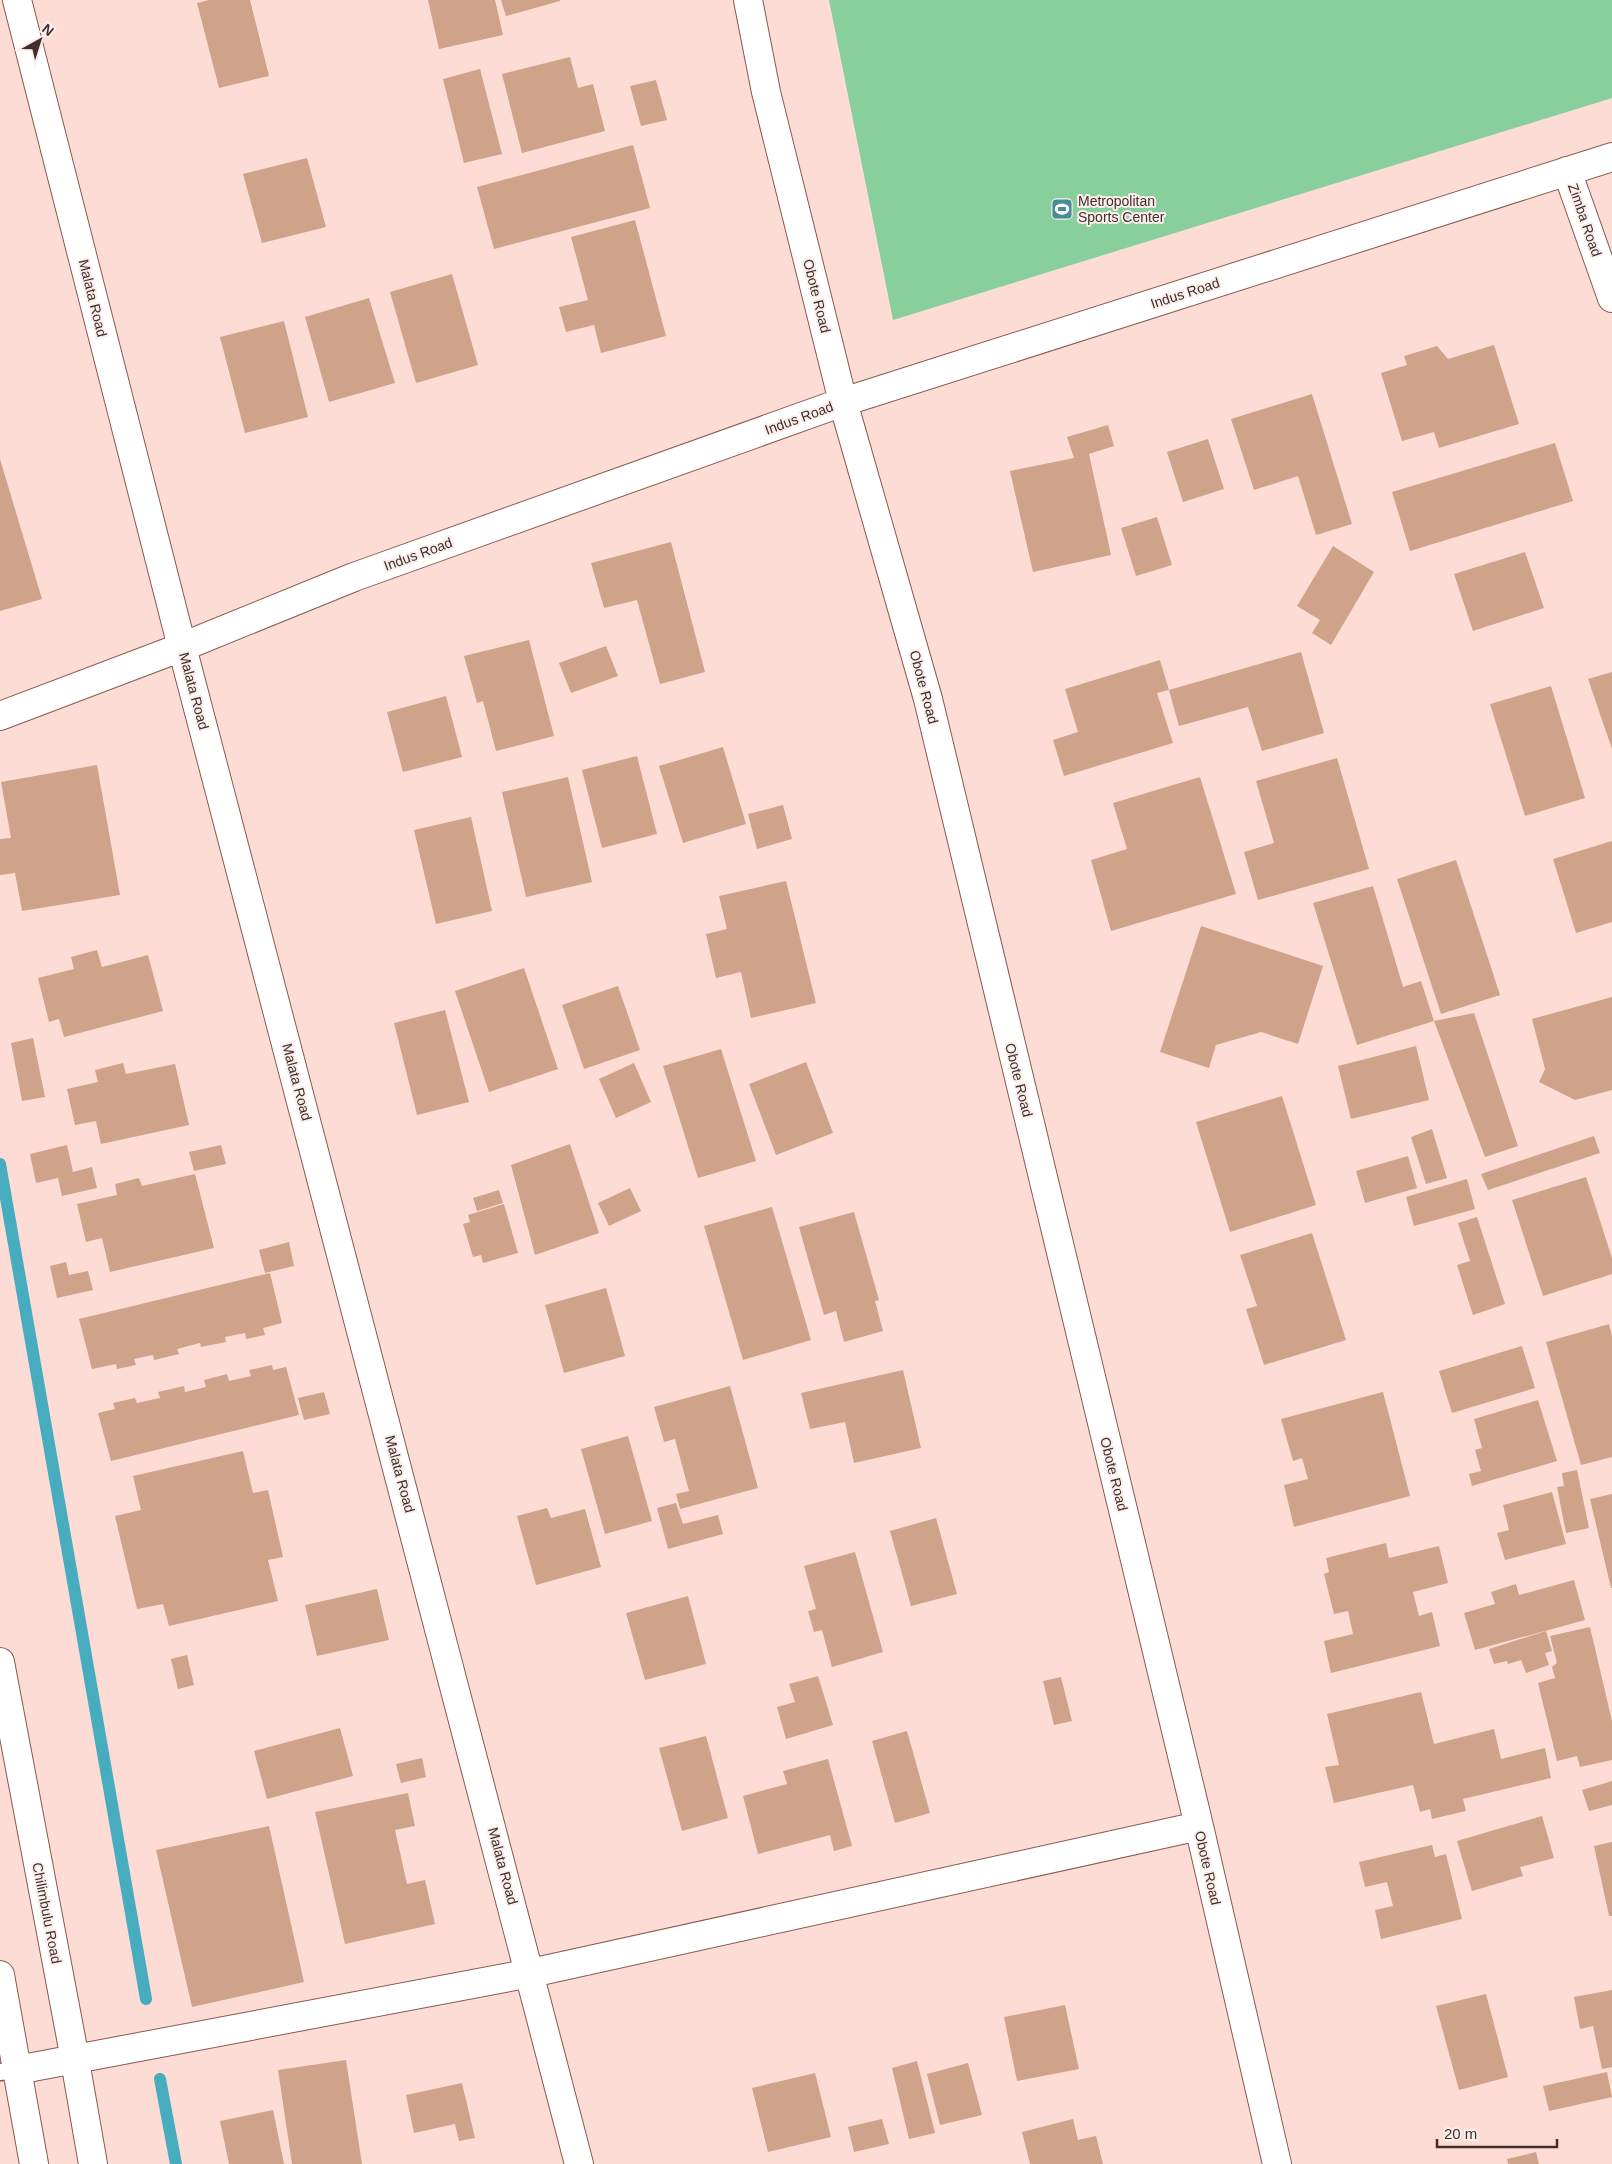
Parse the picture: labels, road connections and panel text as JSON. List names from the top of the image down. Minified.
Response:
{"streets":{"street":["Zimba Road","Indus Road","Obote Road","Malata Road","Chilimbulu Road"]},"crossings":[["Zimba Road","Indus Road"],["Indus Road","Obote Road"],["Indus Road","Malata Road"]],"places":{"sports":["Metropolitan Sports Center"]},"scale_bar":"20 m","north":"top right"}
